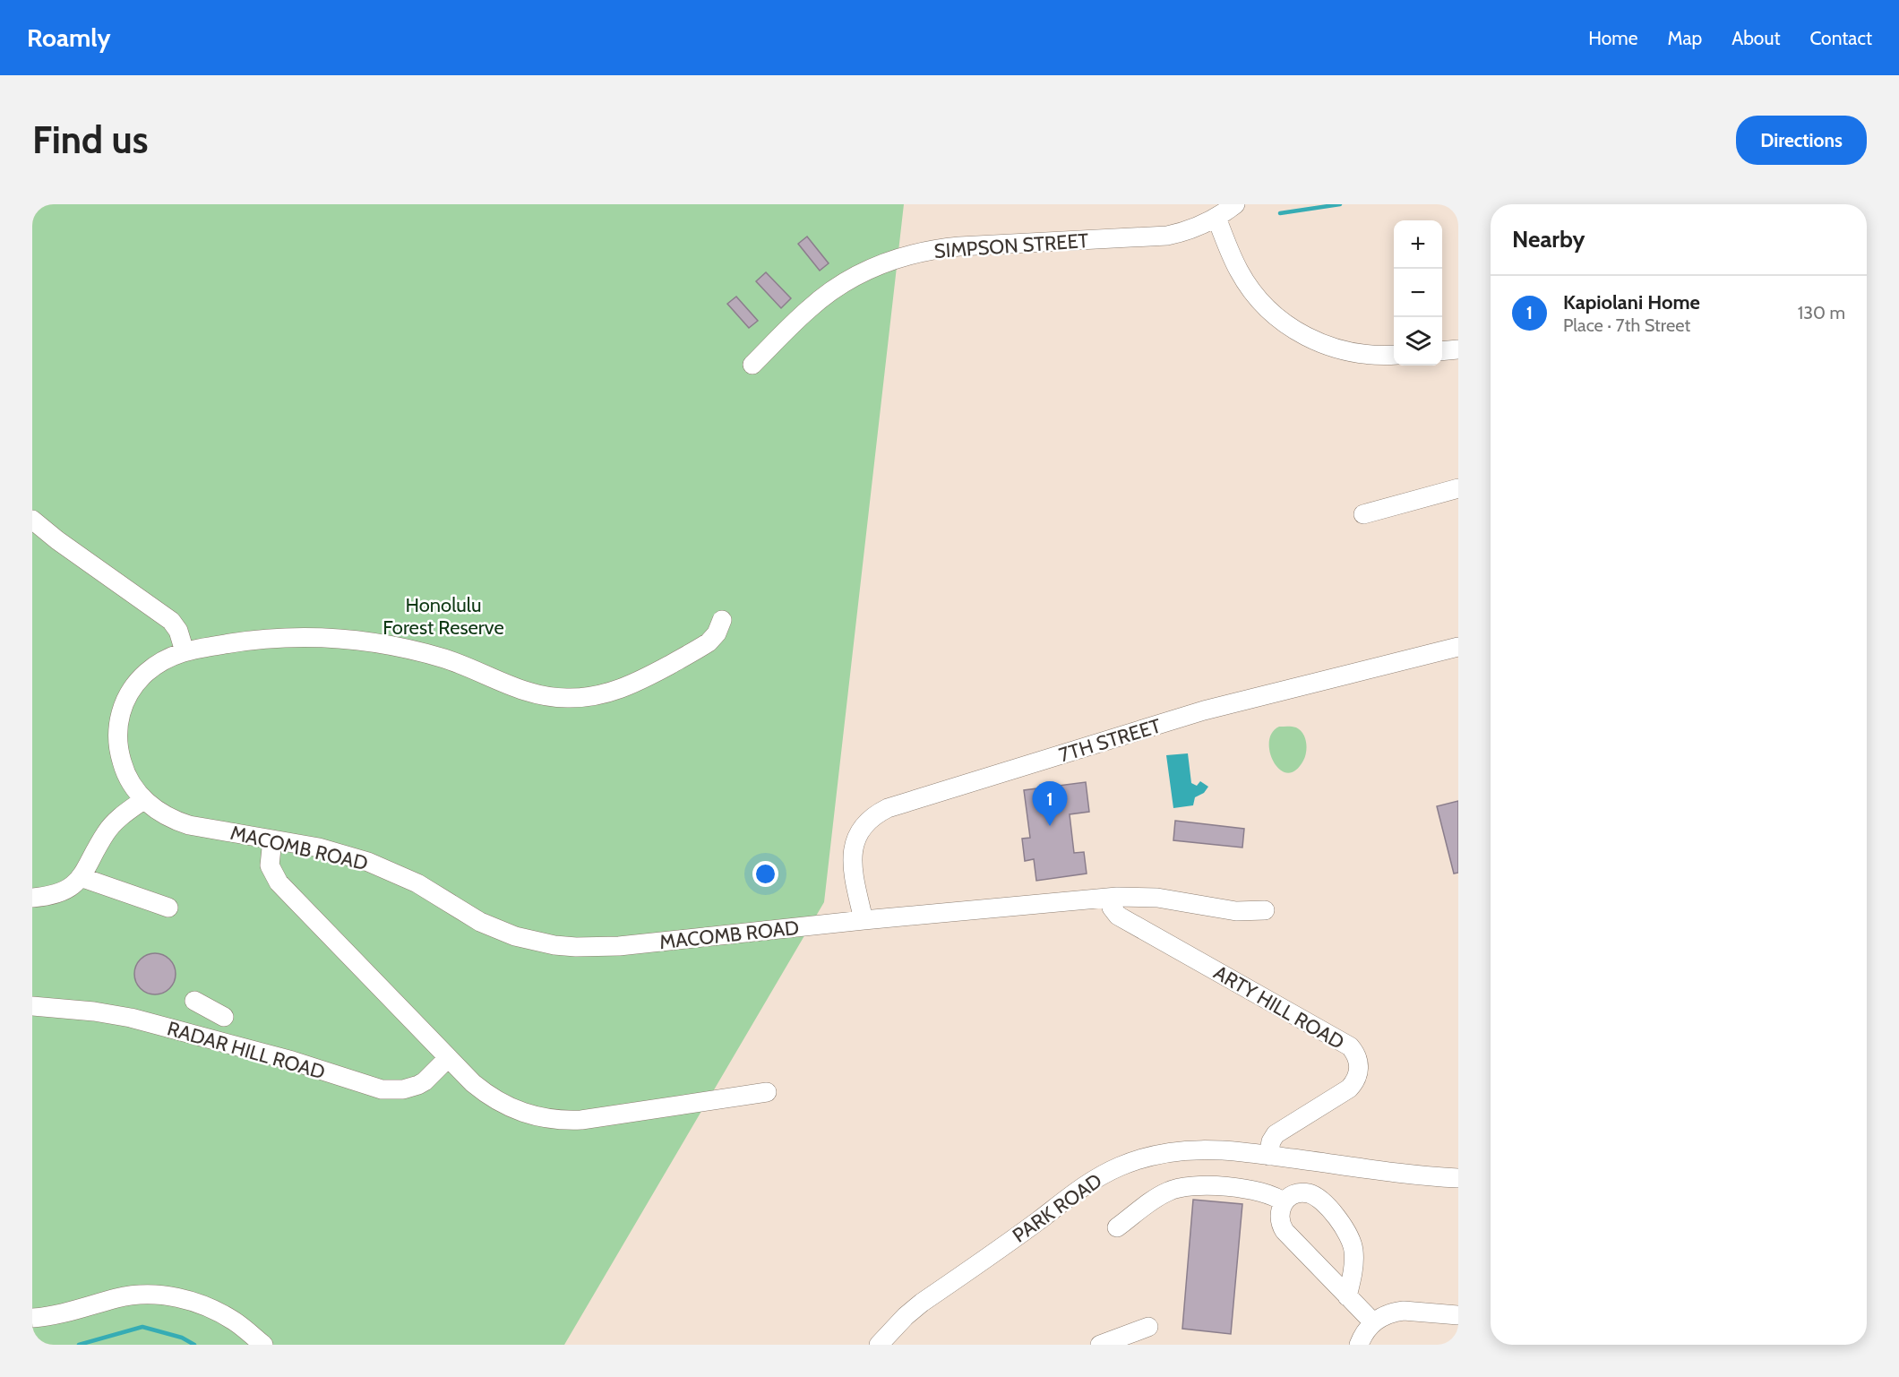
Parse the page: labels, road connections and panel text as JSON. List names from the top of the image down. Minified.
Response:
{"streets":{"street":["SIMPSON STREET","7TH STREET","MACOMB ROAD","ARTY HILL ROAD","RADAR HILL ROAD","PARK ROAD"]},"crossings":[["7TH STREET","MACOMB ROAD"],["MACOMB ROAD","ARTY HILL ROAD"],["ARTY HILL ROAD","PARK ROAD"]],"parks":["Honolulu Forest Reserve"],"page":{"header":"Roamly","nav":["Home","Map","About","Contact"],"buttons":"Directions","title":"Find us","heading":"Nearby","map_buttons":["+","−"],"list":[{"mark":"1","name":"Kapiolani Home","note":"Place · 7th Street","value":"130 m"}],"pins":"1"}}
